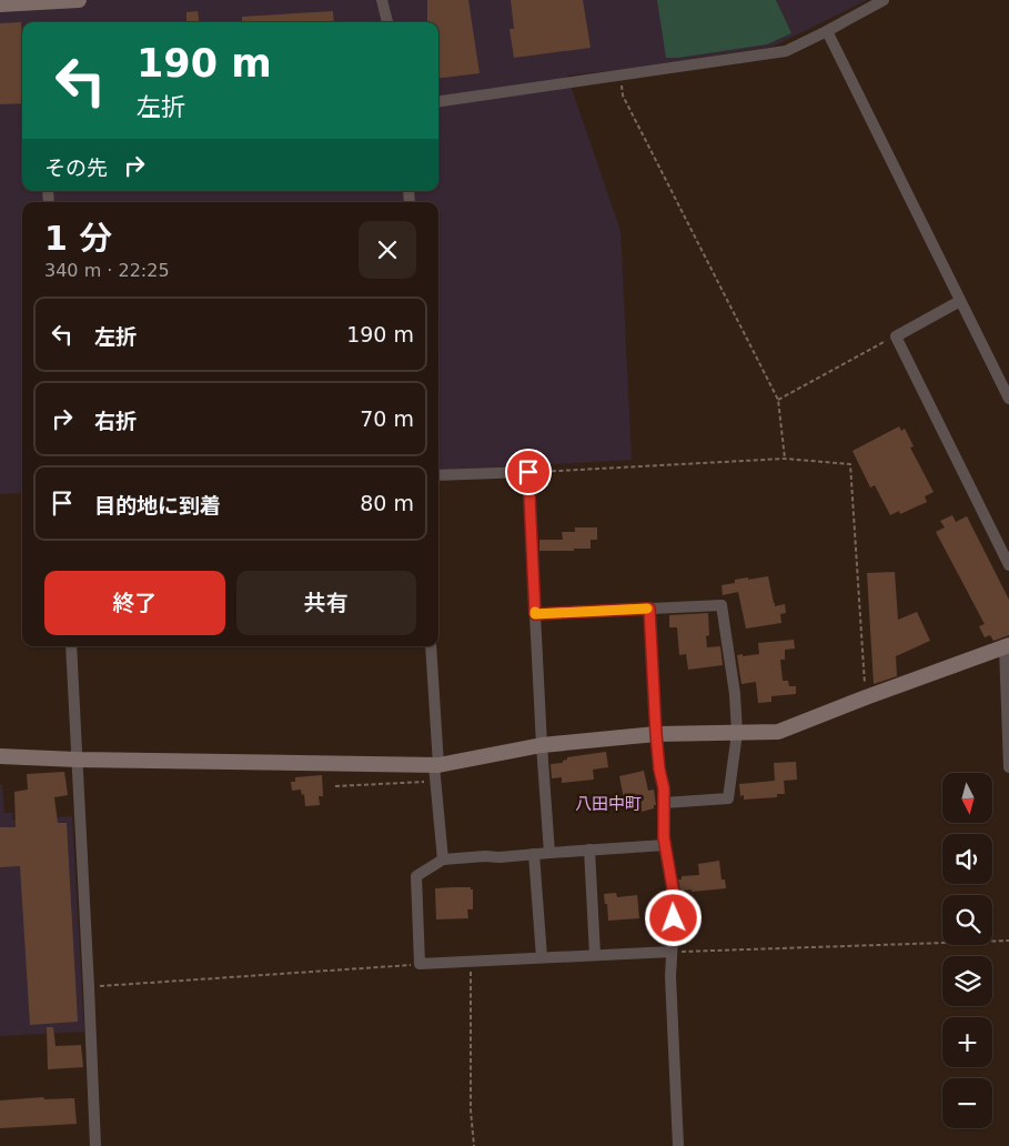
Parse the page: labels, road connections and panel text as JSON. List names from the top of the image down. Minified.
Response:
{"districts":["八田中町"],"north":"bottom","page":{"turn":["190 m","左折"],"then":"その先","heading":["1 分","340 m · 22:25"],"list":[{"name":"左折","value":"190 m"},{"name":"右折","value":"70 m"},{"name":"目的地に到着","value":"80 m"}],"buttons":["終了","共有"],"map_buttons":["+","−"]}}
